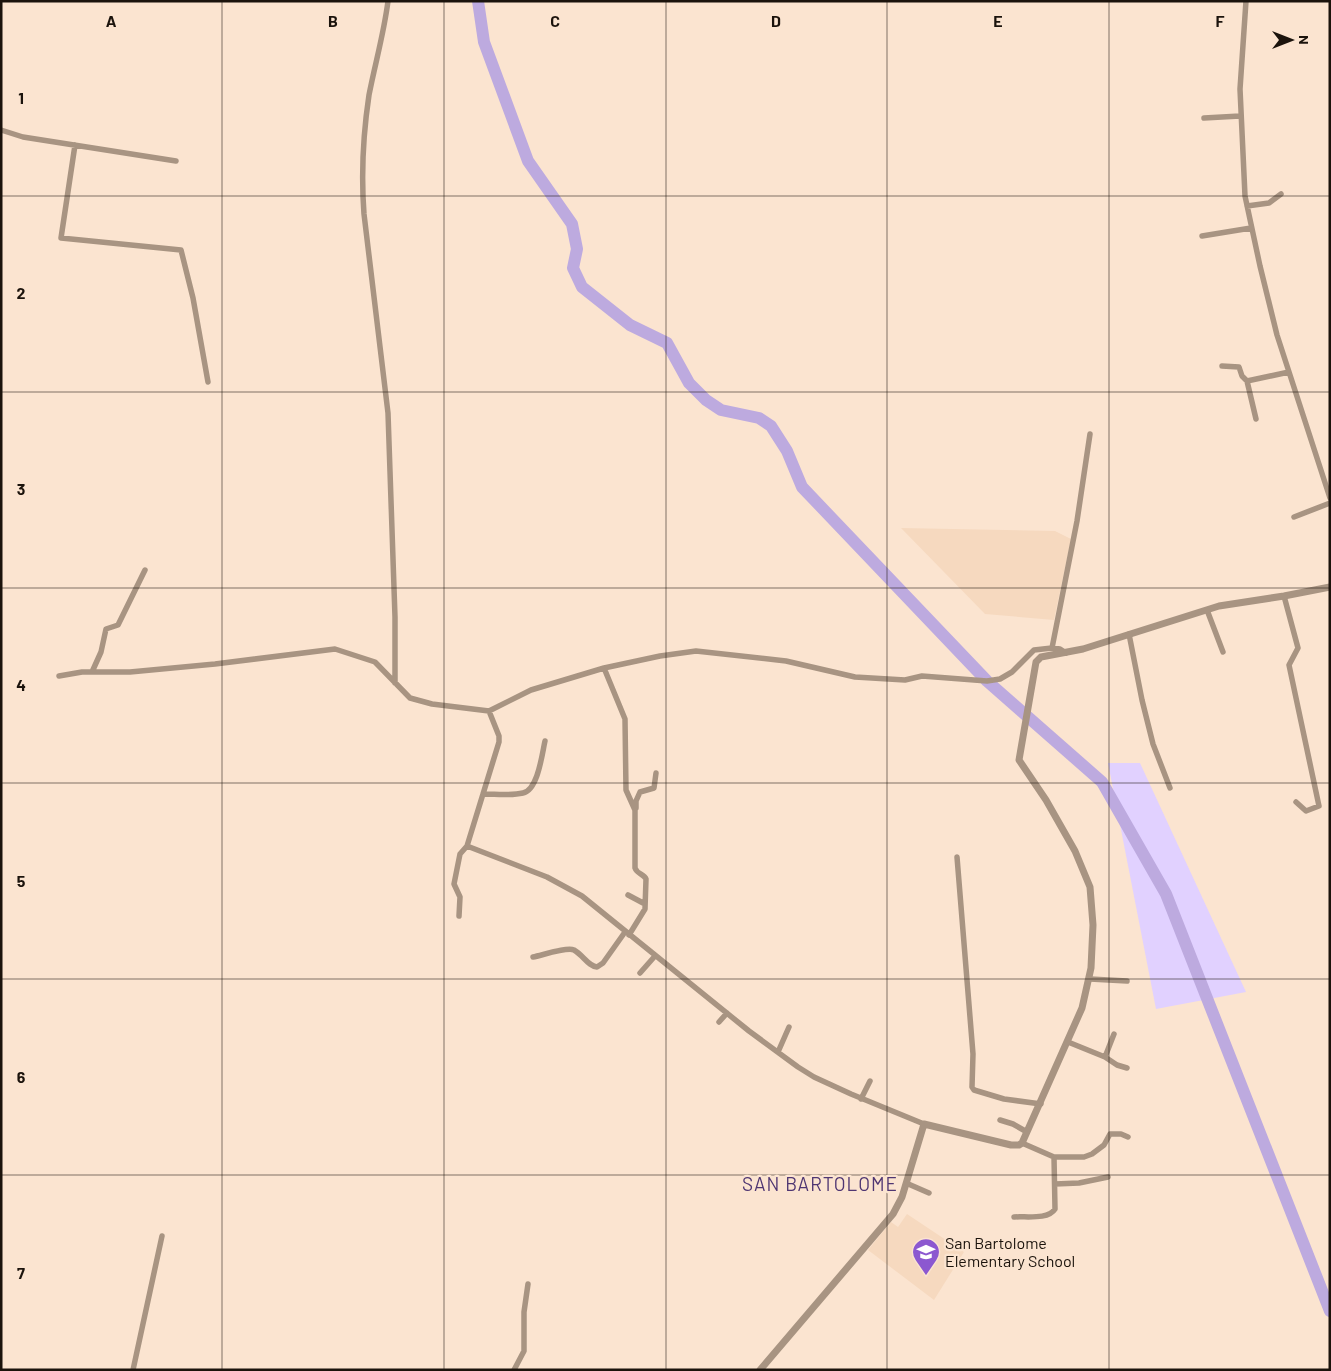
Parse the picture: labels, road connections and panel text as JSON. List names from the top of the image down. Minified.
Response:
{"districts":["SAN BARTOLOME"],"places":{"school or university":["San Bartolome Elementary School"]},"north":"right","grid":{"columns":["A","B","C","D","E","F"],"rows":["1","2","3","4","5","6","7"]}}
